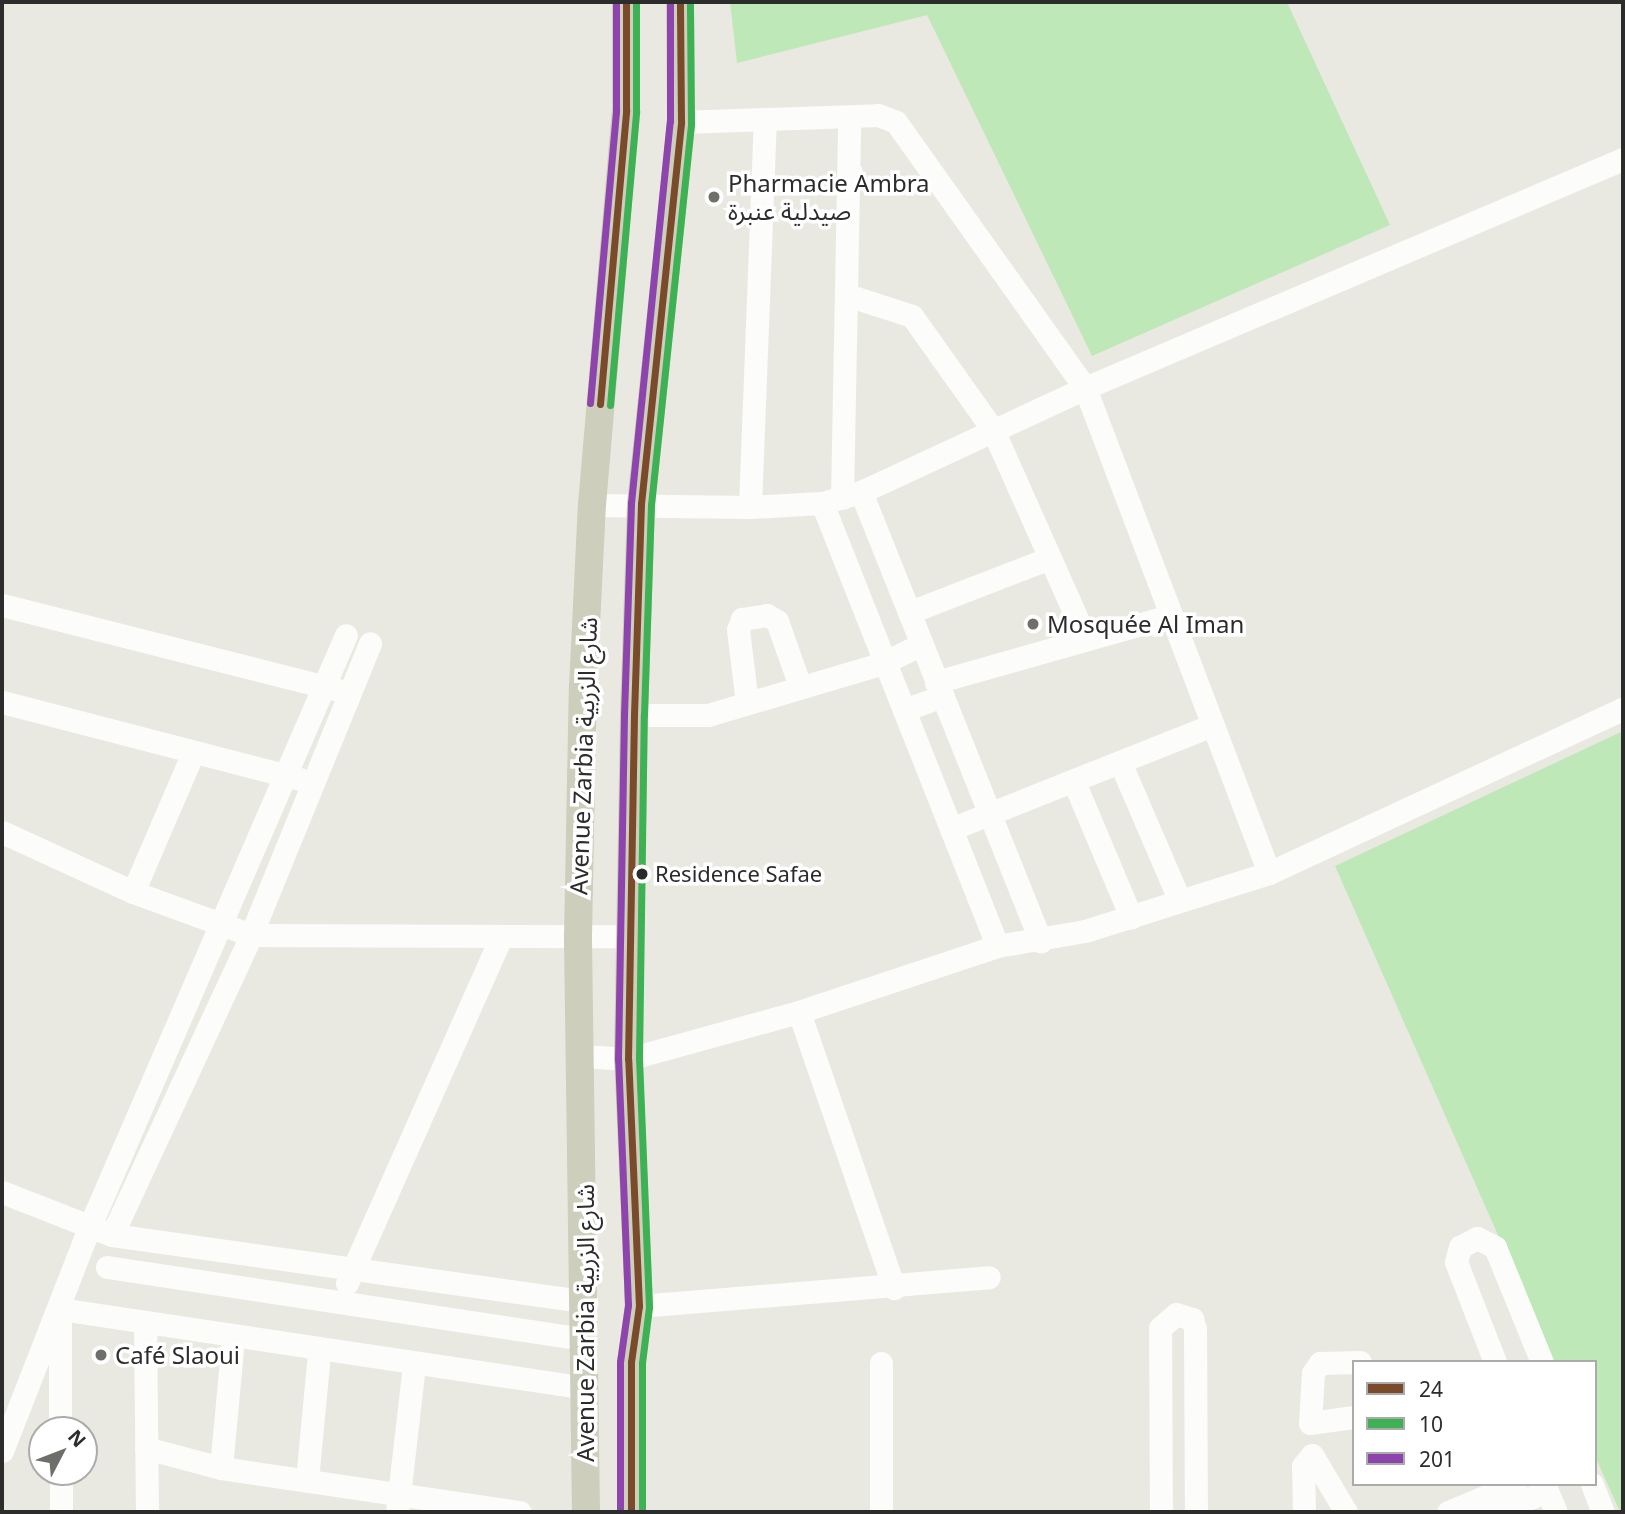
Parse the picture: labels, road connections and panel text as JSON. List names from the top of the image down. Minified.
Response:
{"streets":{"main road":["Avenue Zarbia شارع الزربية"]},"places":["Pharmacie Ambra صيدلية عنبرة","Mosquée Al Iman","Residence Safae","Café Slaoui"],"lines":["transit line 24","transit line 10","transit line 201"],"legend":["24","10","201"],"north":"top right"}
